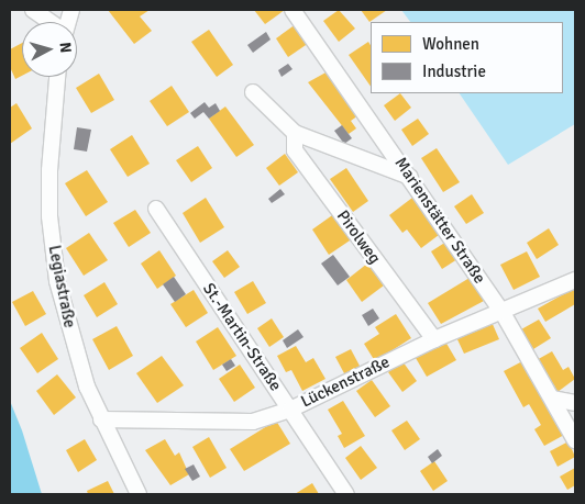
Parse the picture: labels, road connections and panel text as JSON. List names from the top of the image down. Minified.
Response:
{"streets":{"street":["Marienstätter Straße","Pirolweg","Legiastraße","St.-Martin-Straße","Lückenstraße"]},"crossings":[["Marienstätter Straße","Lückenstraße"],["Pirolweg","Lückenstraße"],["Legiastraße","Lückenstraße"],["St.-Martin-Straße","Lückenstraße"]],"legend":["Wohnen","Industrie"],"north":"right"}
